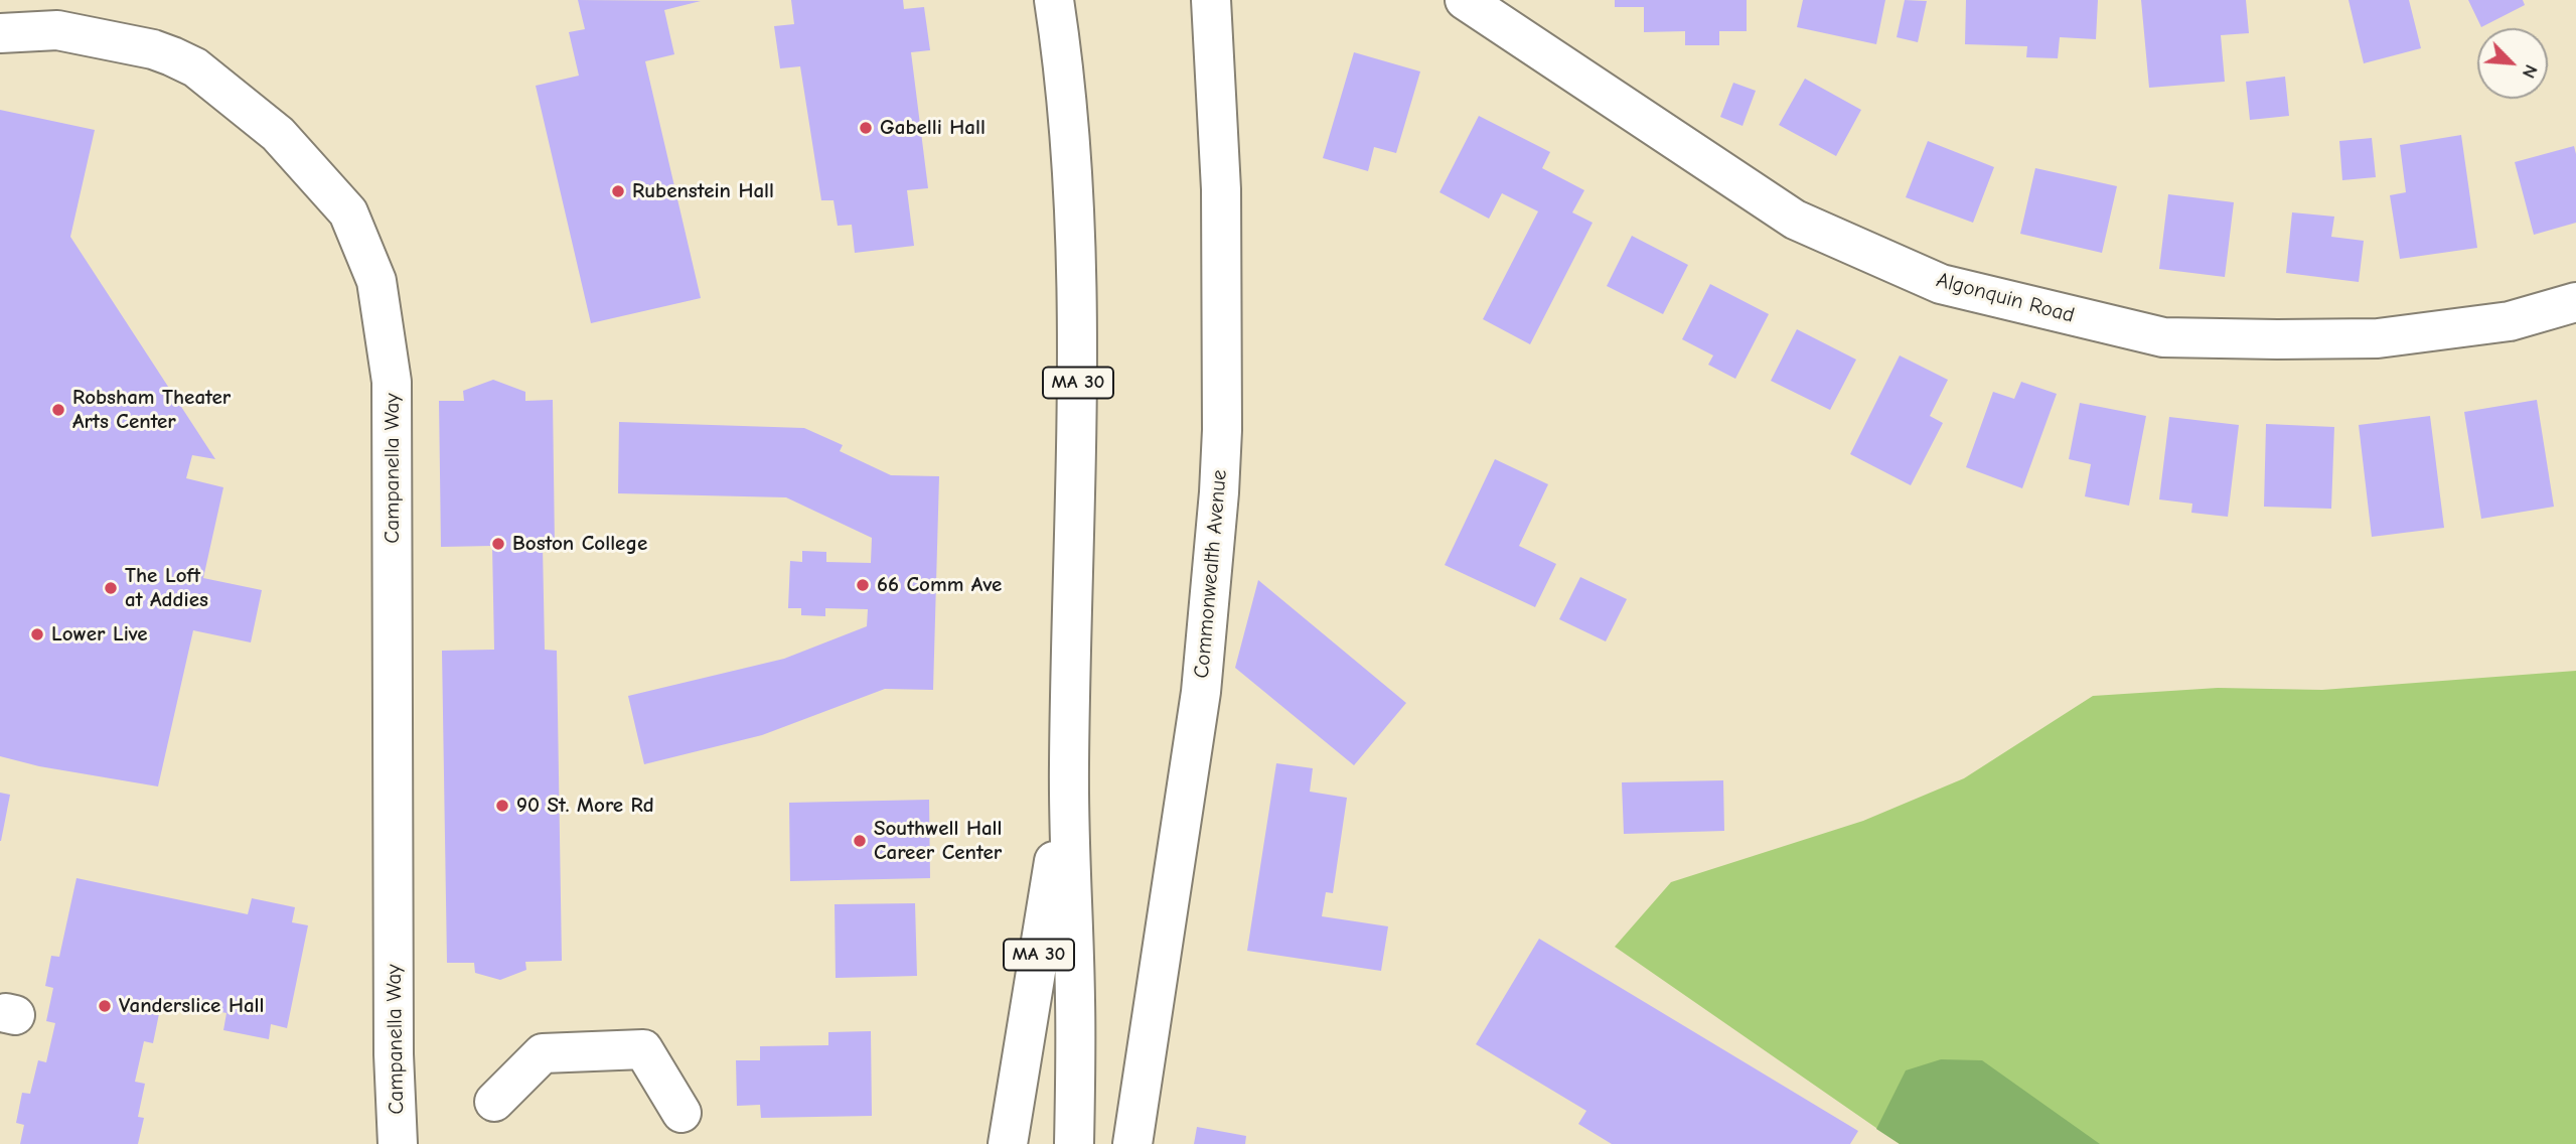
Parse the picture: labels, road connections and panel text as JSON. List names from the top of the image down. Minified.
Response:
{"streets":{"street":["Algonquin Road","MA 30","Campanella Way","Commonwealth Avenue"]},"places":["Gabelli Hall","Rubenstein Hall","Robsham Theater Arts Center","Boston College","66 Comm Ave","The Loft at Addies","Lower Live","90 St. More Rd","Southwell Hall Career Center","Vanderslice Hall"],"north":"bottom right"}
